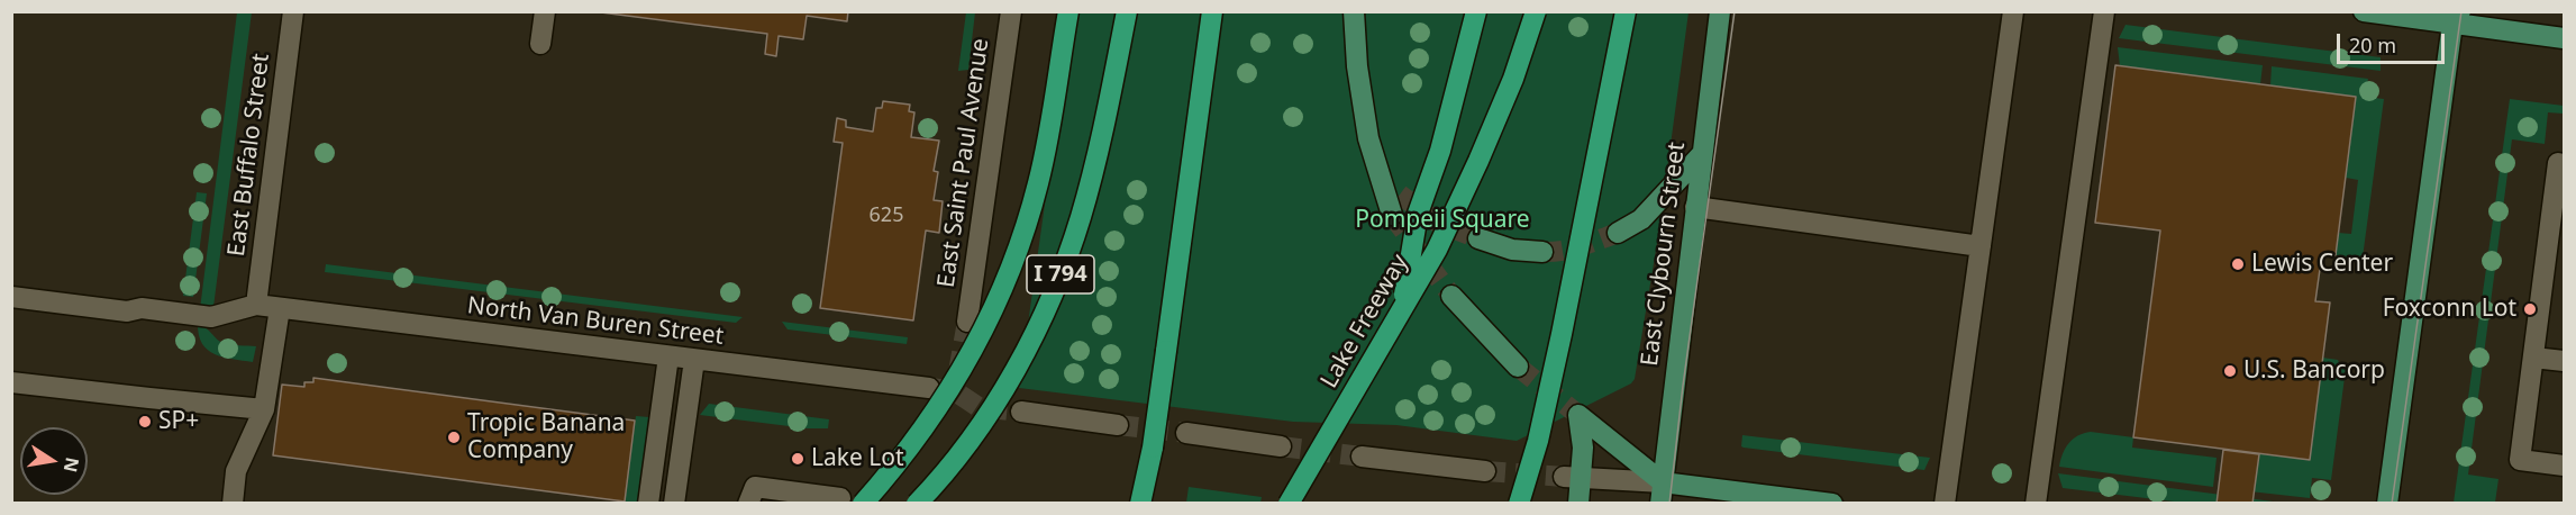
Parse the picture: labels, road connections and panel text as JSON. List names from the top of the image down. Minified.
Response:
{"streets":{"highway":["I 794","Lake Freeway"],"main road":["East Clybourn Street"],"street":["East Buffalo Street","East Saint Paul Avenue","North Van Buren Street"]},"crossings":[["East Buffalo Street","North Van Buren Street"]],"parks":["Pompeii Square"],"places":["Lewis Center","Foxconn Lot","U.S. Bancorp","SP+","Tropic Banana Company","Lake Lot"],"house_numbers":["625"],"scale_bar":"20 m","north":"right"}
